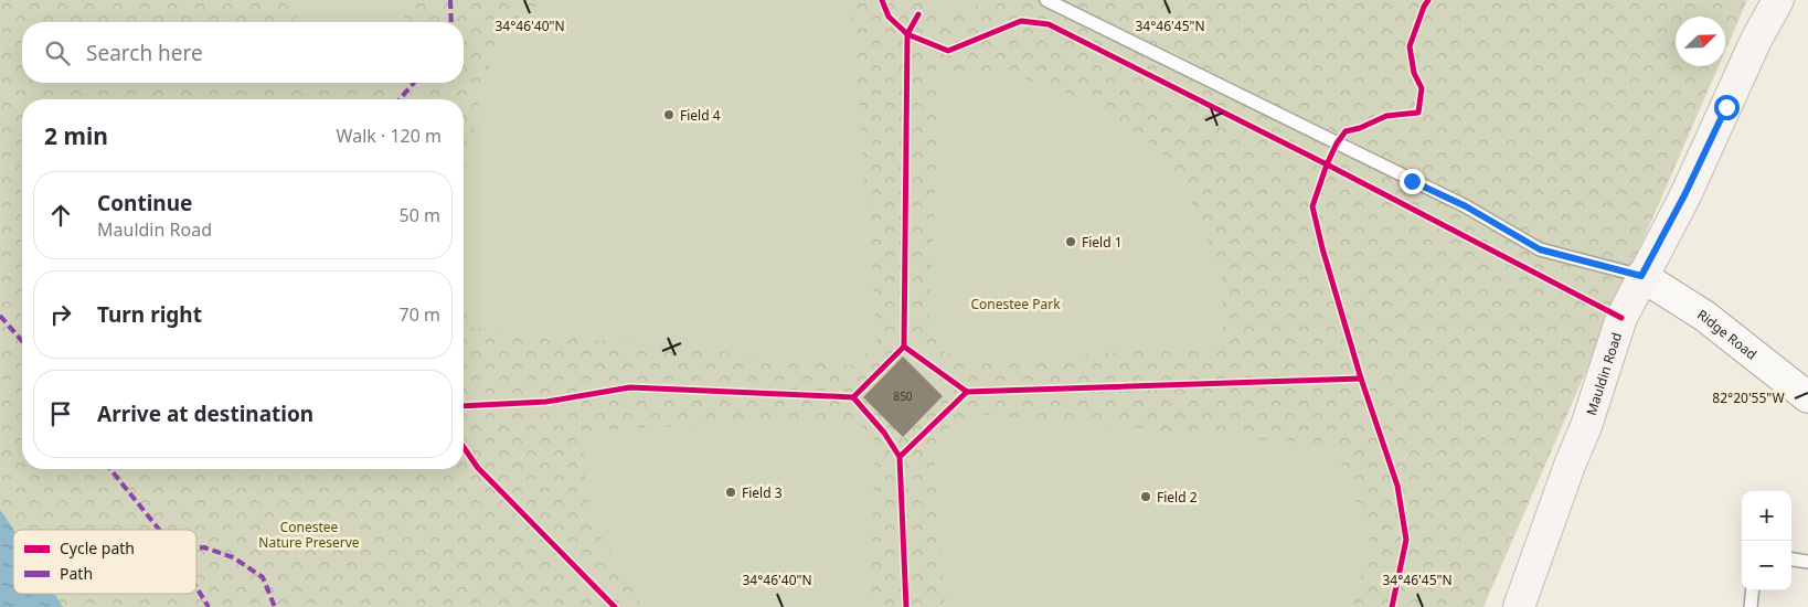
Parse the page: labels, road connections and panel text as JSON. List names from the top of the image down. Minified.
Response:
{"streets":{"main road":["Mauldin Road"],"street":["Ridge Road"]},"crossings":[["Ridge Road","Mauldin Road"]],"parks":["Conestee Park","Conestee Nature Preserve"],"places":["Field 4","Field 1","Field 3","Field 2"],"house_numbers":["850"],"legend":["Cycle path","Path"],"north":"top right","page":{"search":"Search here","heading":["2 min","Walk · 120 m"],"list":[["Continue","Mauldin Road","50 m"],["Turn right","70 m"],"Arrive at destination"],"map_buttons":["+","−"]},"coordinates":["34°46'40\"N","34°46'45\"N","82°20'55\"W"]}
